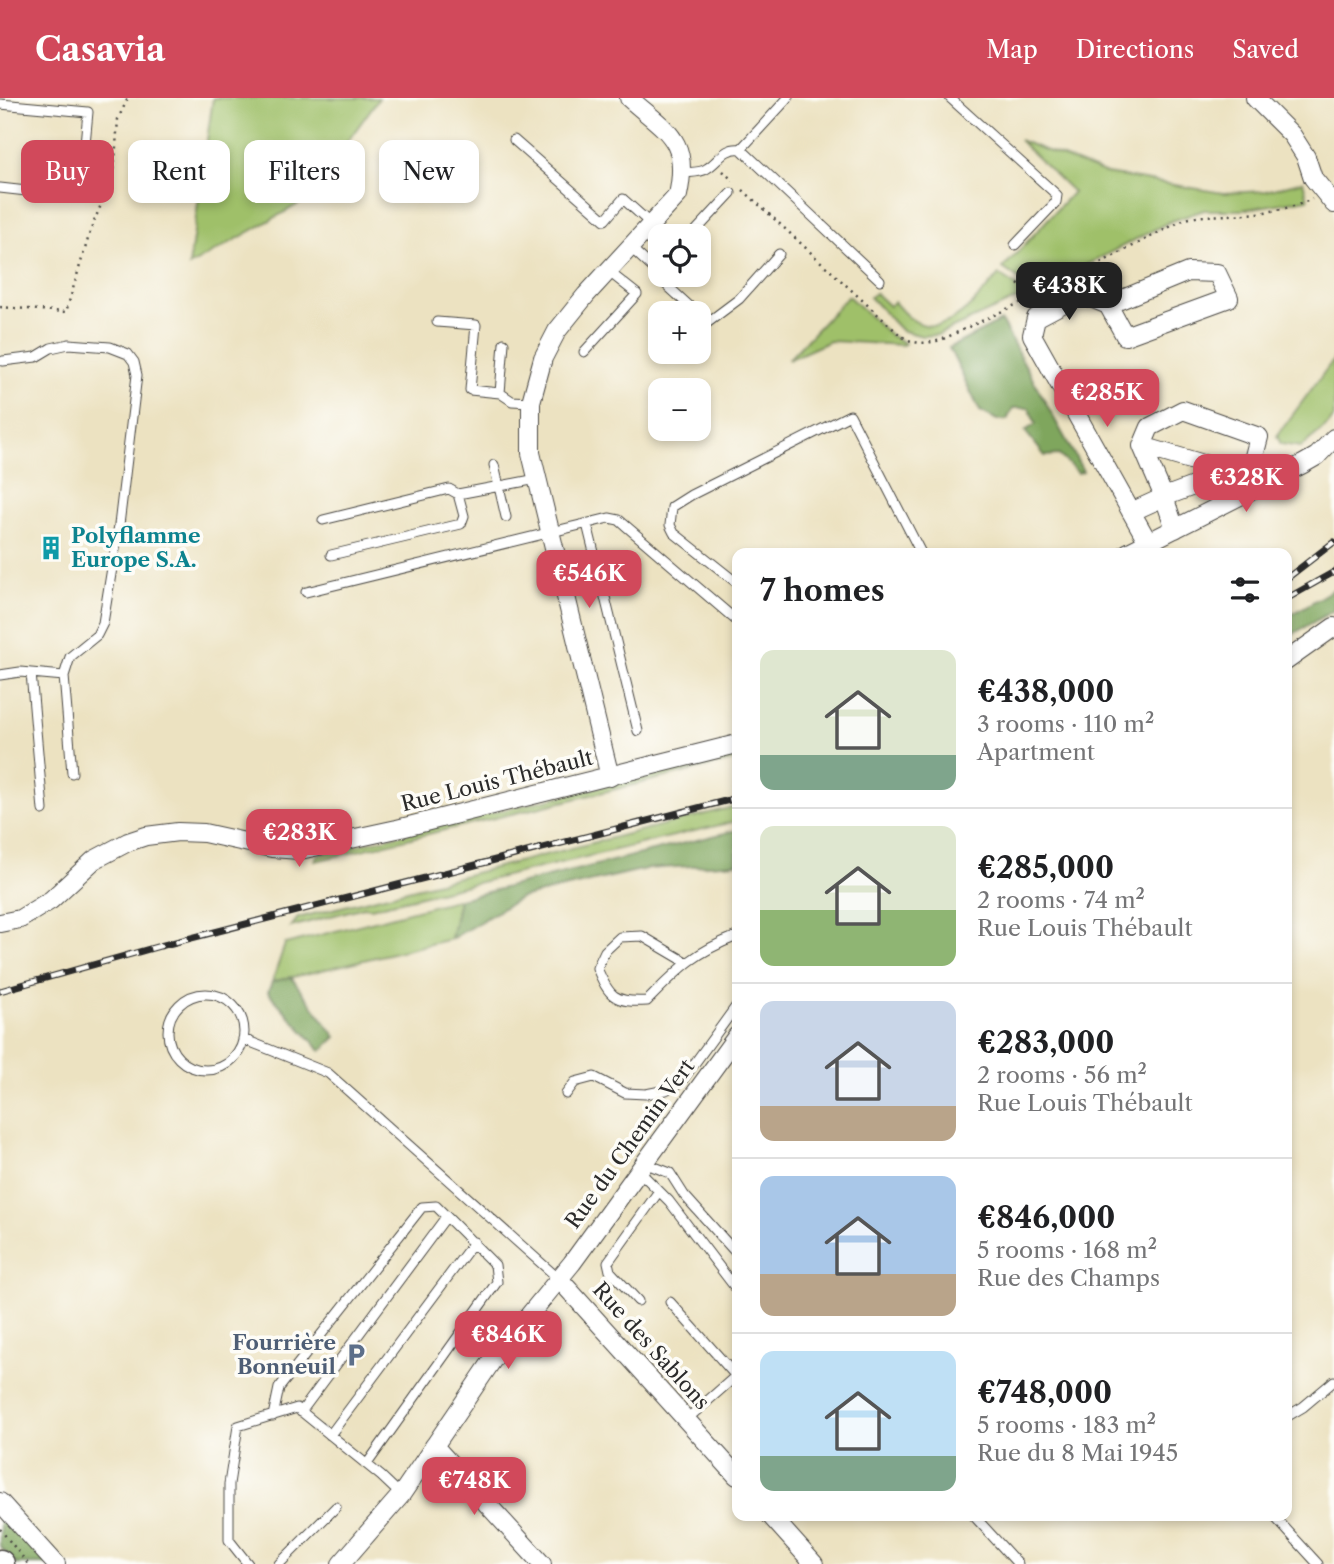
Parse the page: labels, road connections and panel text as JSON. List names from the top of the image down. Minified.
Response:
{"streets":{"street":["Rue Louis Thébault","Rue du Chemin Vert","Rue des Sablons"]},"crossings":[["Rue du Chemin Vert","Rue des Sablons"]],"places":{"building":["Polyflamme Europe S.A."],"parking":["Fourrière Bonneuil"]},"page":{"header":"Casavia","nav":["Map","Directions","Saved"],"chip":["Buy","Rent","Filters","New"],"map_buttons":["+","−"],"price":["€438K","€285K","€328K","€546K","€283K","€846K","€748K"],"heading":"7 homes","list":[{"name":"€438,000","note":"3 rooms · 110 m² · Apartment"},{"name":"€285,000","note":"2 rooms · 74 m² · Rue Louis Thébault"},{"name":"€283,000","note":"2 rooms · 56 m² · Rue Louis Thébault"},{"name":"€846,000","note":"5 rooms · 168 m² · Rue des Champs"},{"name":"€748,000","note":"5 rooms · 183 m² · Rue du 8 Mai 1945"}]}}
